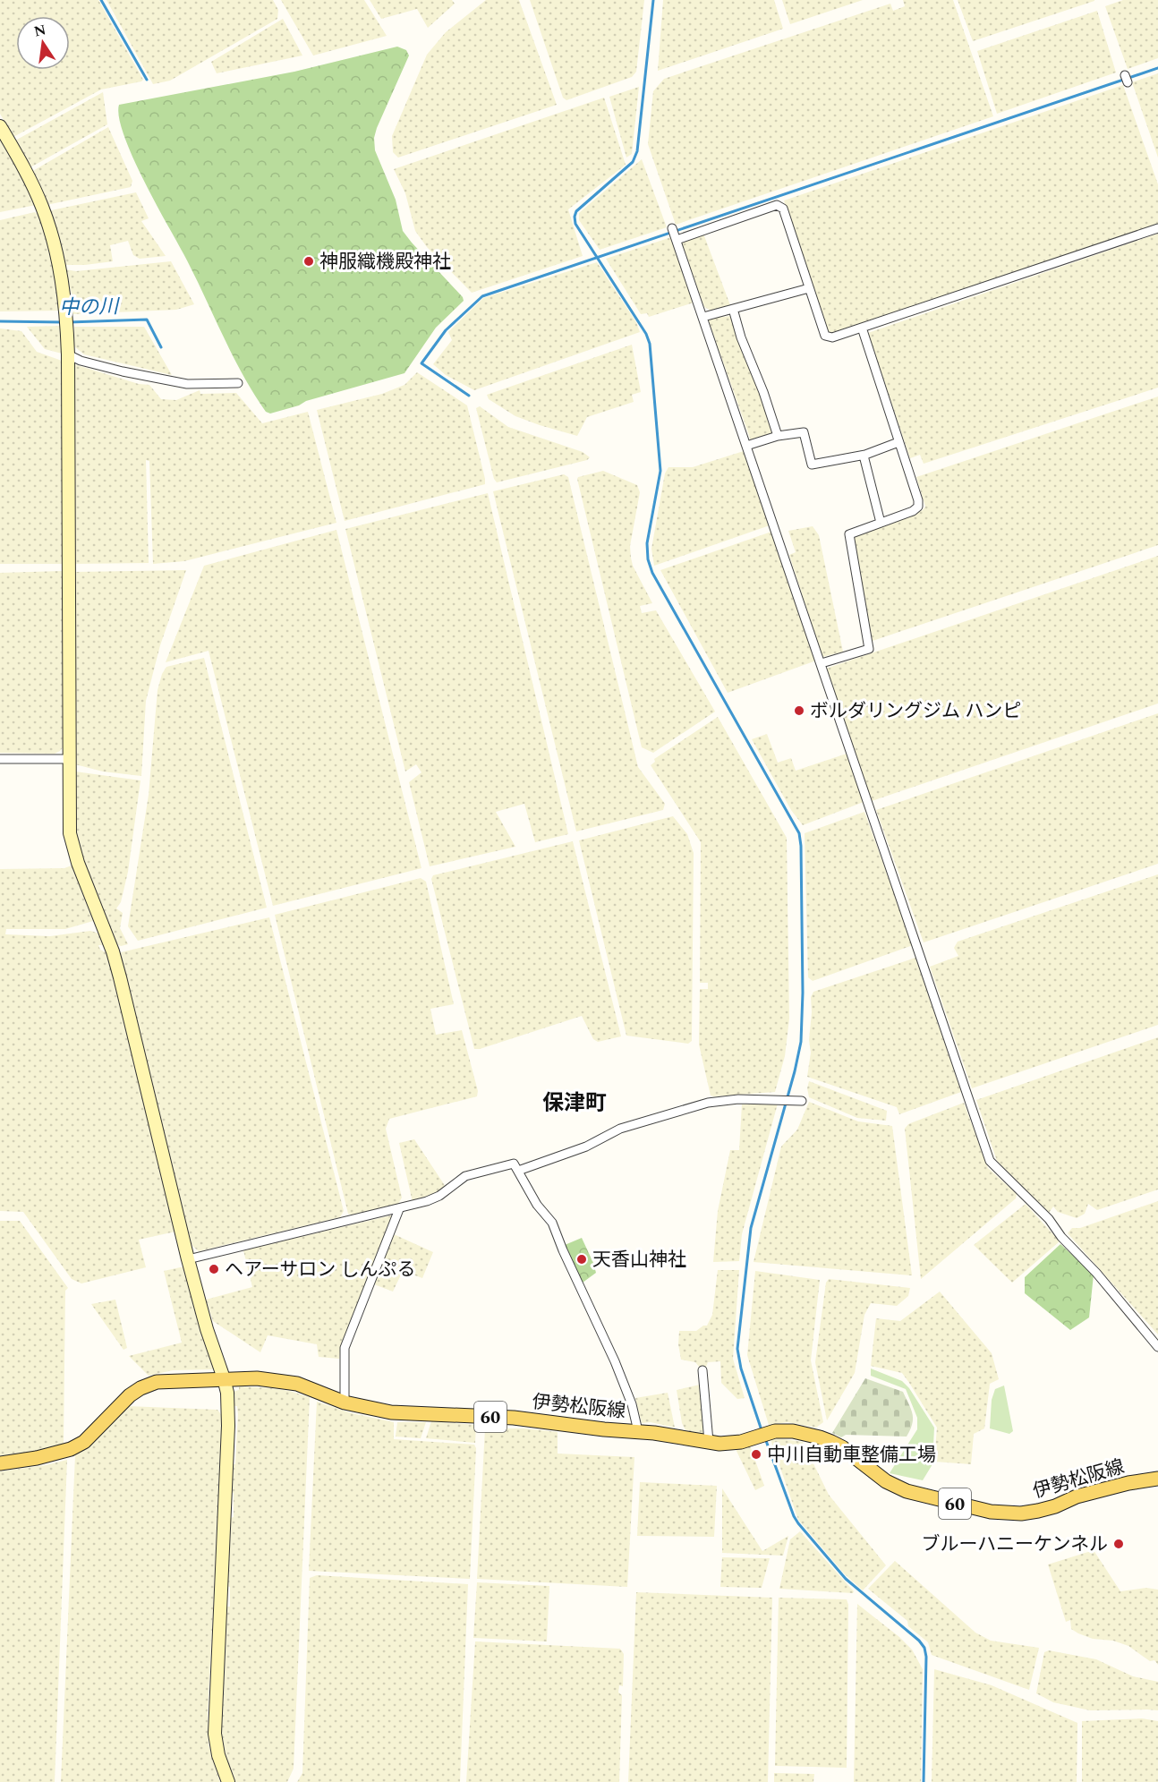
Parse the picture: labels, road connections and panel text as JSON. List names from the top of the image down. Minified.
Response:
{"streets":{"main road":["伊勢松阪線","60"]},"districts":["保津町"],"water":["中の川"],"places":["神服織機殿神社","ボルダリングジム ハンピ","天香山神社","ヘアーサロン しんぷる","中川自動車整備工場","ブルーハニーケンネル"],"north":"top"}
